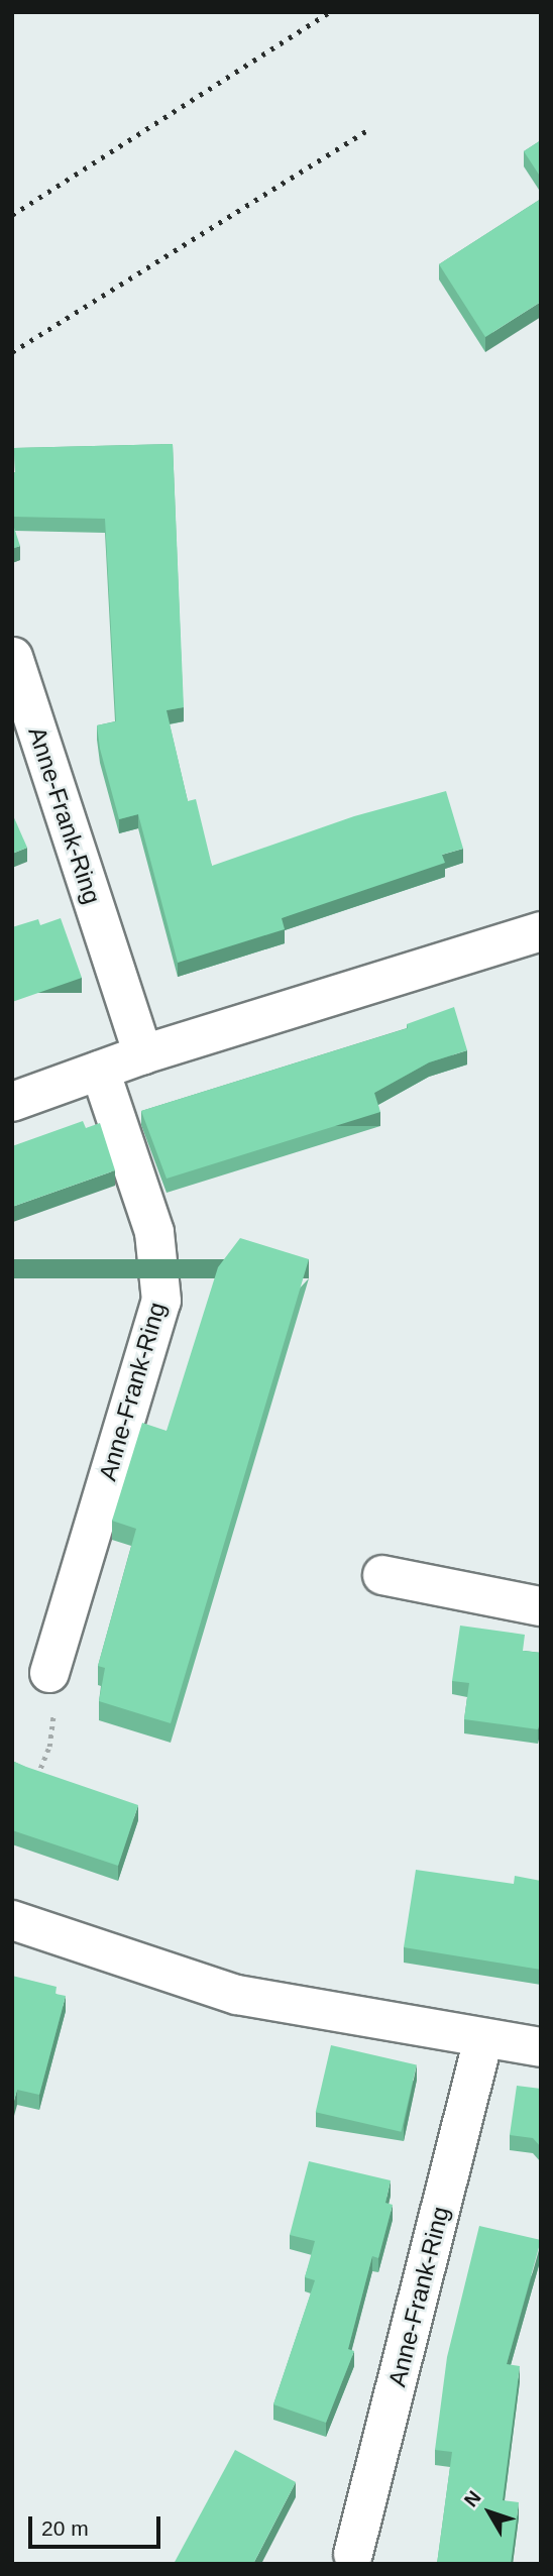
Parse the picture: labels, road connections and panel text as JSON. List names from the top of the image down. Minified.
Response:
{"streets":{"street":["Anne-Frank-Ring"]},"scale_bar":"20 m","north":"top left"}
